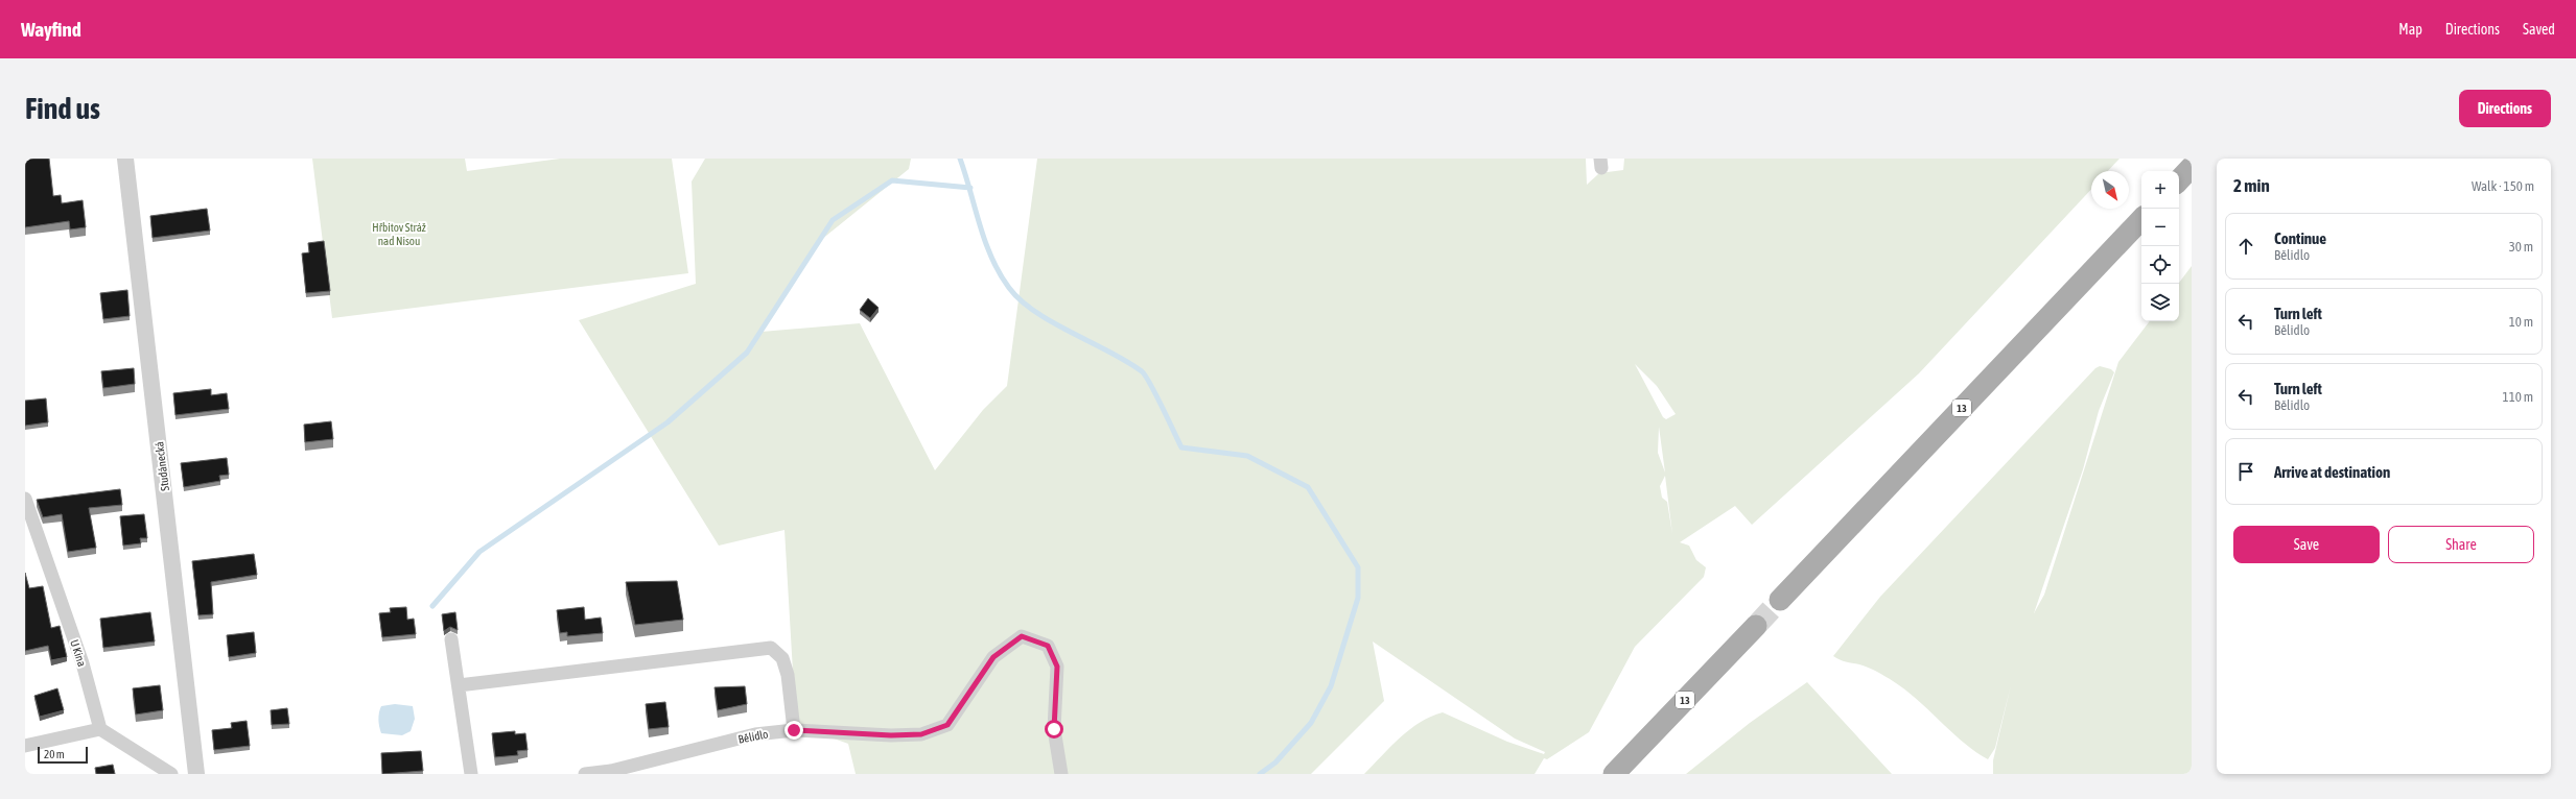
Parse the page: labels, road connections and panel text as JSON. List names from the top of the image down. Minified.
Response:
{"streets":{"main road":["13"],"street":["Studánecká","U Kina","Bělidlo"]},"parks":["Hřbitov Stráž nad Nisou"],"scale_bar":"20 m","north":"bottom right","page":{"header":"Wayfind","nav":["Map","Directions","Saved"],"buttons":["Directions",["Save","Share"]],"title":"Find us","heading":["2 min","Walk · 150 m"],"map_buttons":["+","−"],"list":[["Continue","Bělidlo","30 m"],["Turn left","Bělidlo","10 m"],["Turn left","Bělidlo","110 m"],"Arrive at destination"],"scale":"20 m"}}
